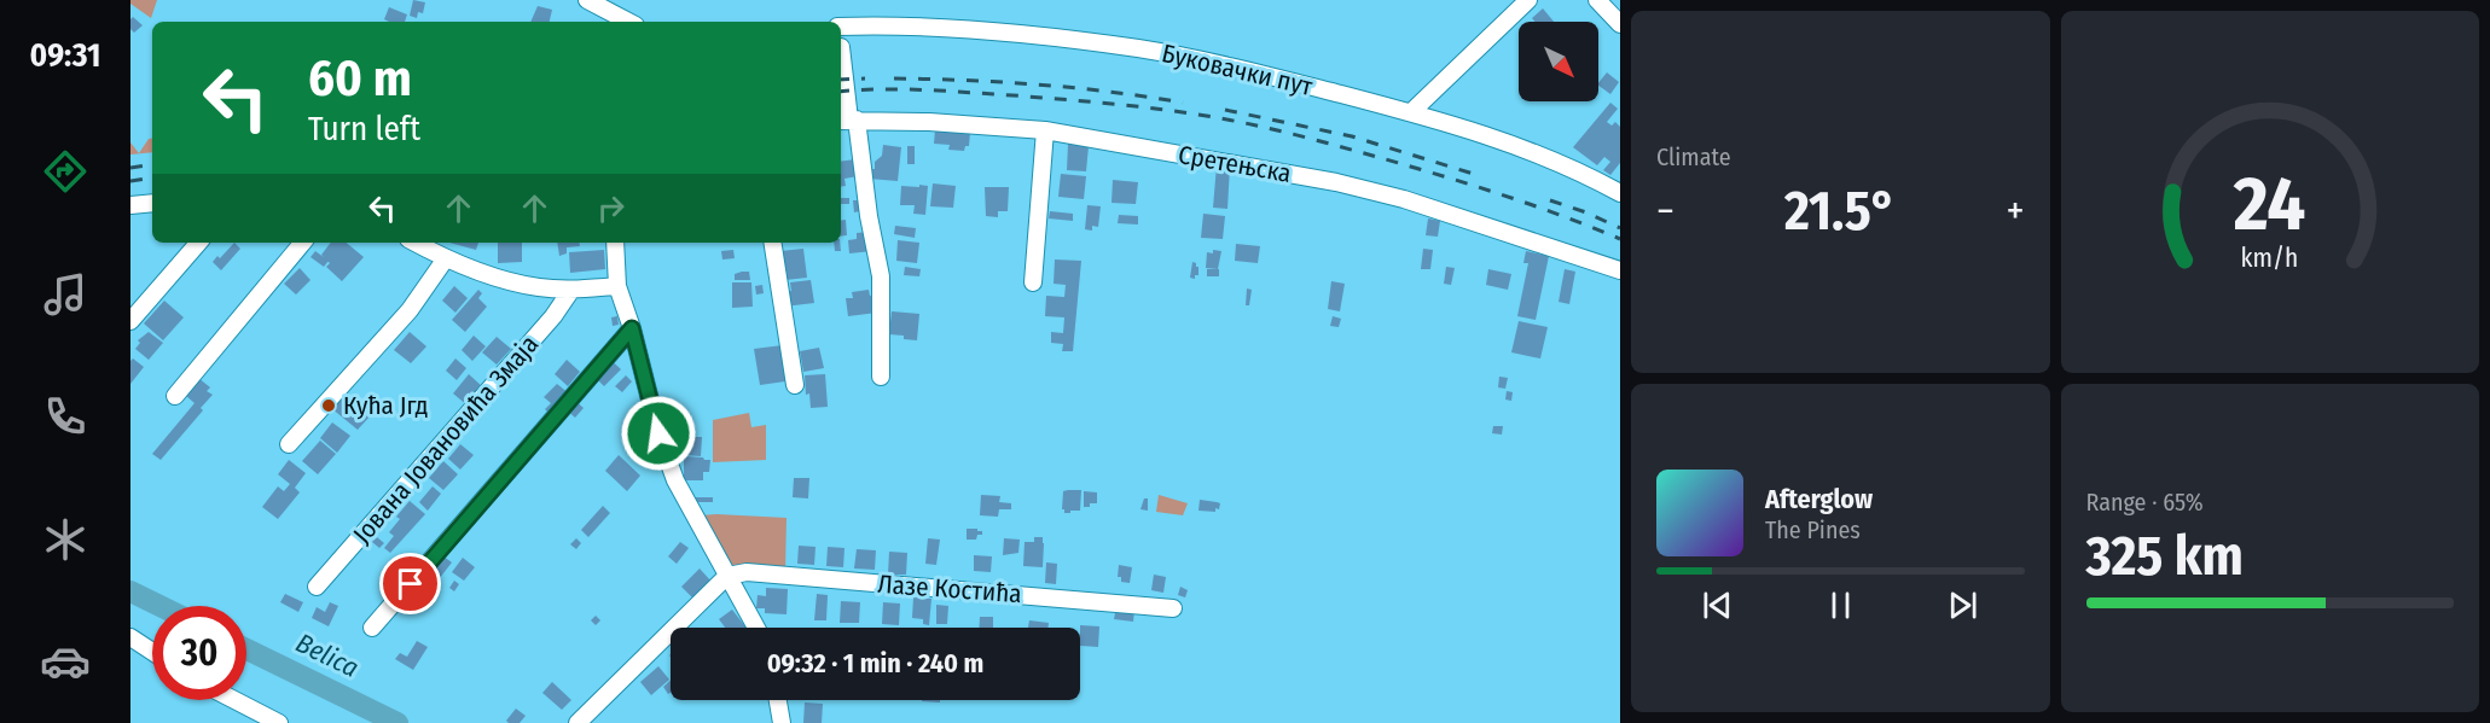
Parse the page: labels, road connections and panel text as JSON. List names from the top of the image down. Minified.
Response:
{"streets":{"street":["Буковачки пут","Сретењска","Јована Јовановића Змаја","Лазе Костића"]},"water":["Belica"],"places":["Кућа Јгд"],"north":"bottom right","page":{"tabs":"09:31","tile":["Climate",["Range · 65%","325 km"]],"turn":["60 m","Turn left"],"heat":["−","21.5°","+"],"song":["Afterglow","The Pines"],"limit":"30","trip":"09:32 · 1 min · 240 m","gauge":["24","km/h"]}}
